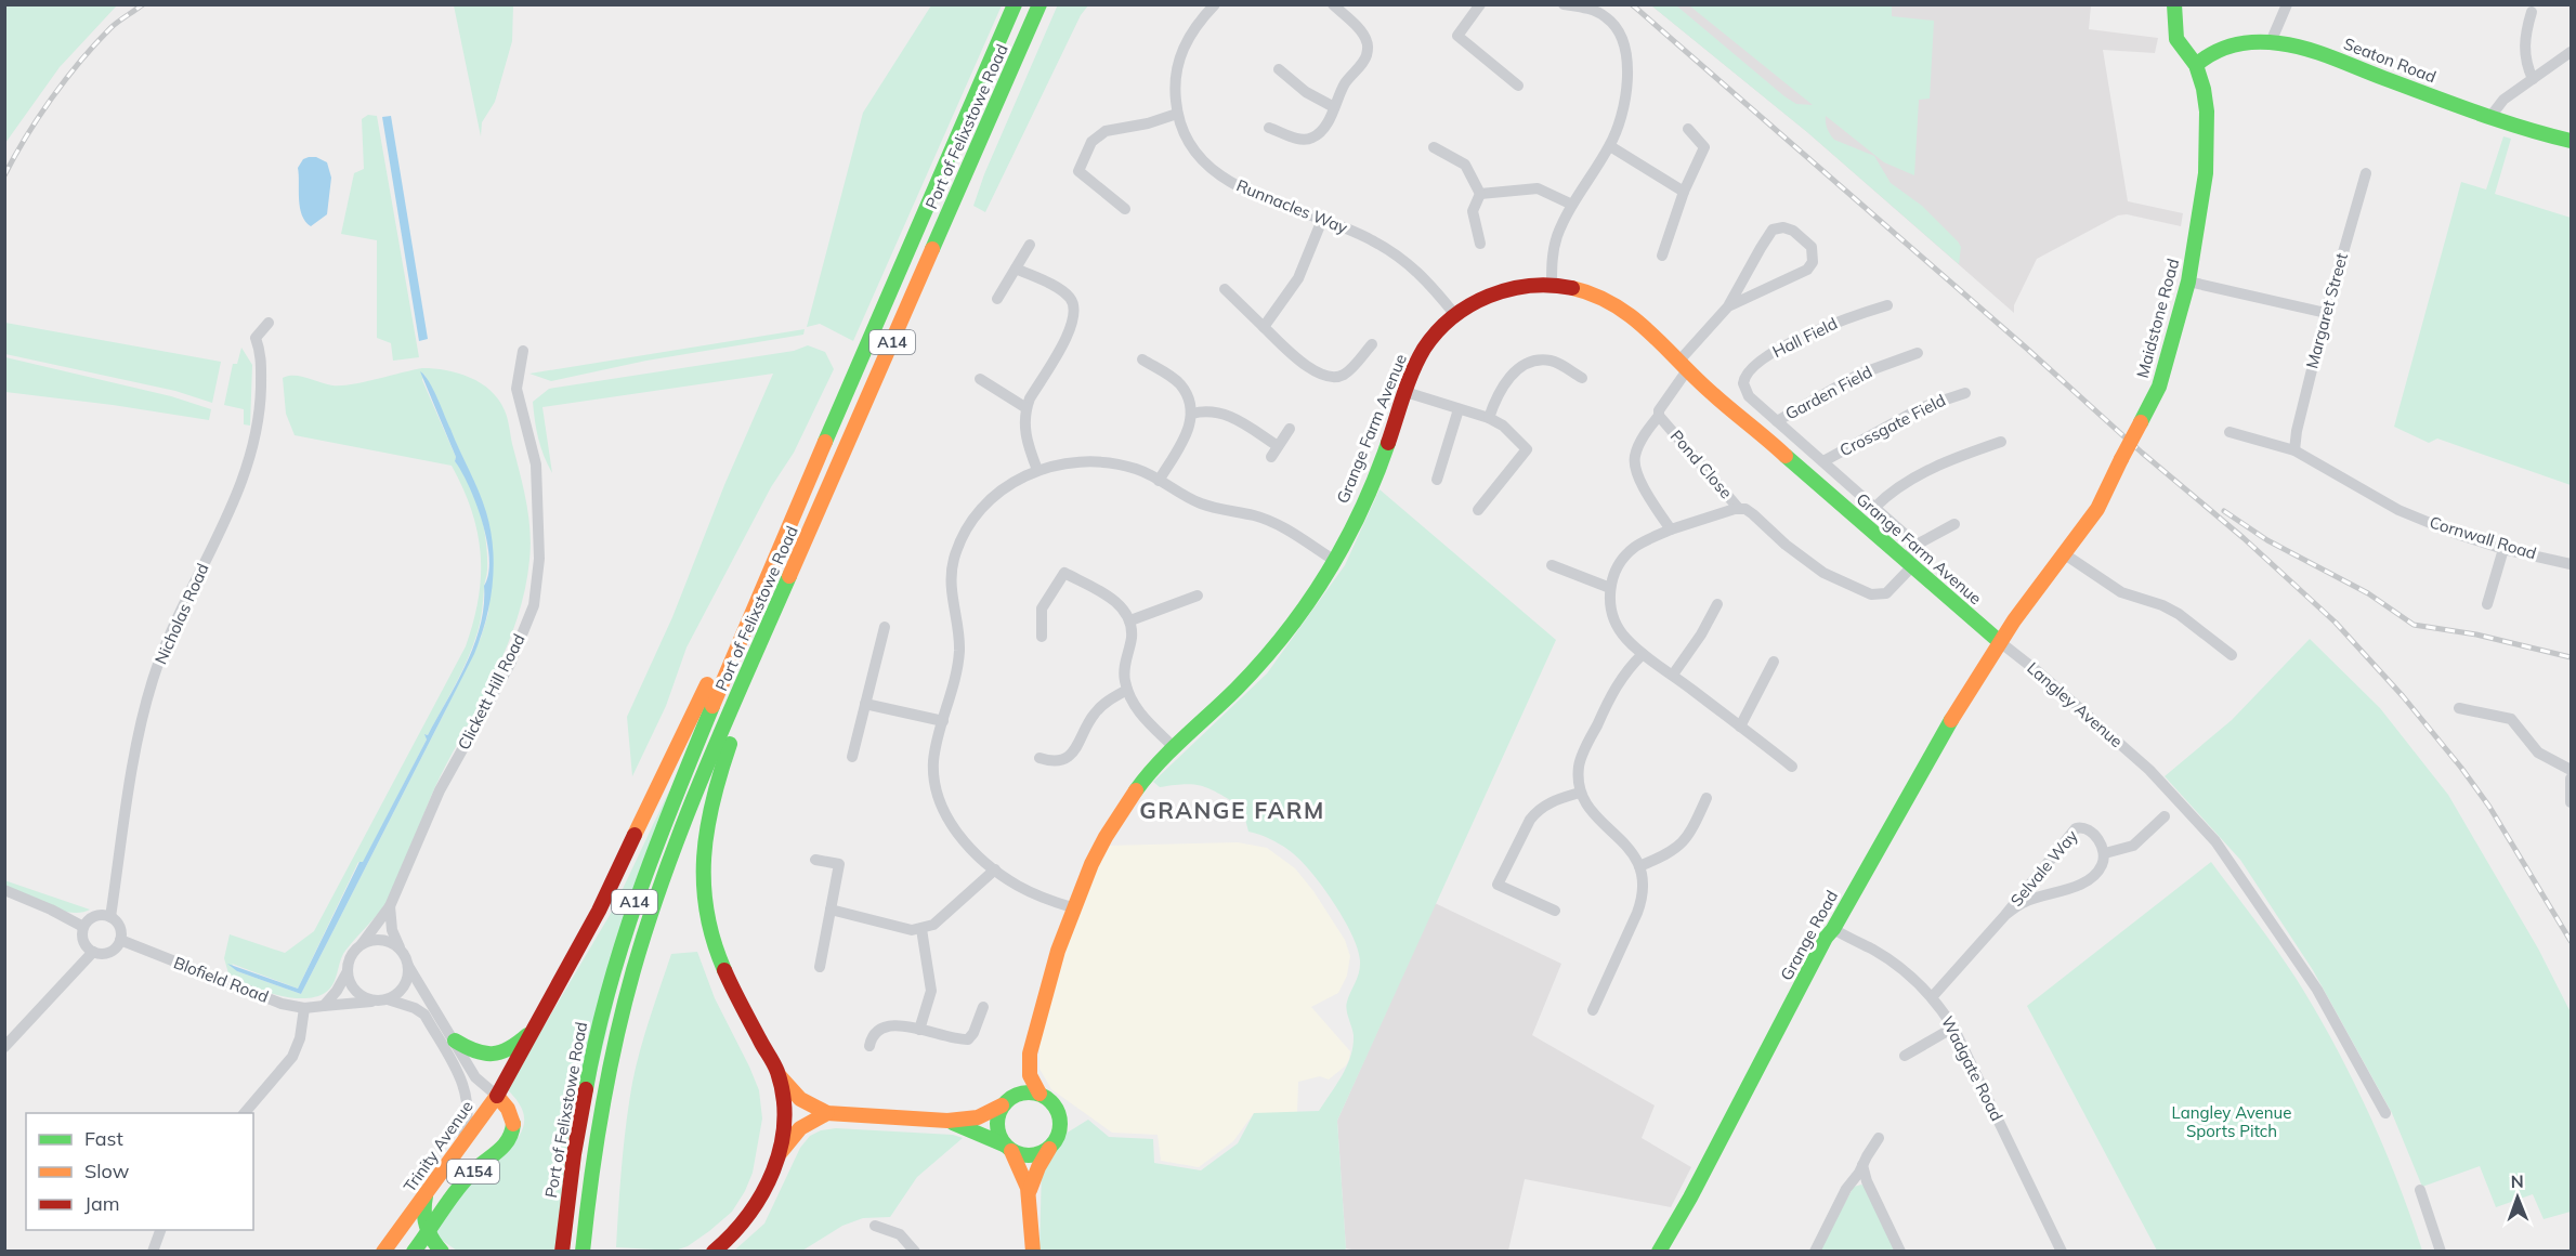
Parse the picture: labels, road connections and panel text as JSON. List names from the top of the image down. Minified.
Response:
{"streets":{"main road":["Seaton Road","Port of Felixstowe Road","Maidstone Road","A14","Grange Farm Avenue","Grange Road","Trinity Avenue","A154"],"street":["Runnacles Way","Margaret Street","Hall Field","Garden Field","Crossgate Field","Pond Close","Cornwall Road","Nicholas Road","Clickett Hill Road","Langley Avenue","Selvale Way","Blofield Road","Wadgate Road"]},"crossings":[["Seaton Road","Maidstone Road"],["Runnacles Way","Grange Farm Avenue"],["Margaret Street","Cornwall Road"],["Maidstone Road","Grange Farm Avenue"],["Maidstone Road","Langley Avenue"],["Maidstone Road","Grange Road"],["Hall Field","Grange Farm Avenue"],["Garden Field","Grange Farm Avenue"],["Crossgate Field","Grange Farm Avenue"],["Grange Farm Avenue","Pond Close"],["Grange Farm Avenue","Langley Avenue"],["Grange Farm Avenue","Grange Road"],["Nicholas Road","Blofield Road"],["Clickett Hill Road","Blofield Road"],["Langley Avenue","Grange Road"],["Selvale Way","Wadgate Road"],["Grange Road","Wadgate Road"]],"districts":["GRANGE FARM"],"parks":["Langley Avenue Sports Pitch"],"legend":["Fast","Slow","Jam"],"north":"top"}
